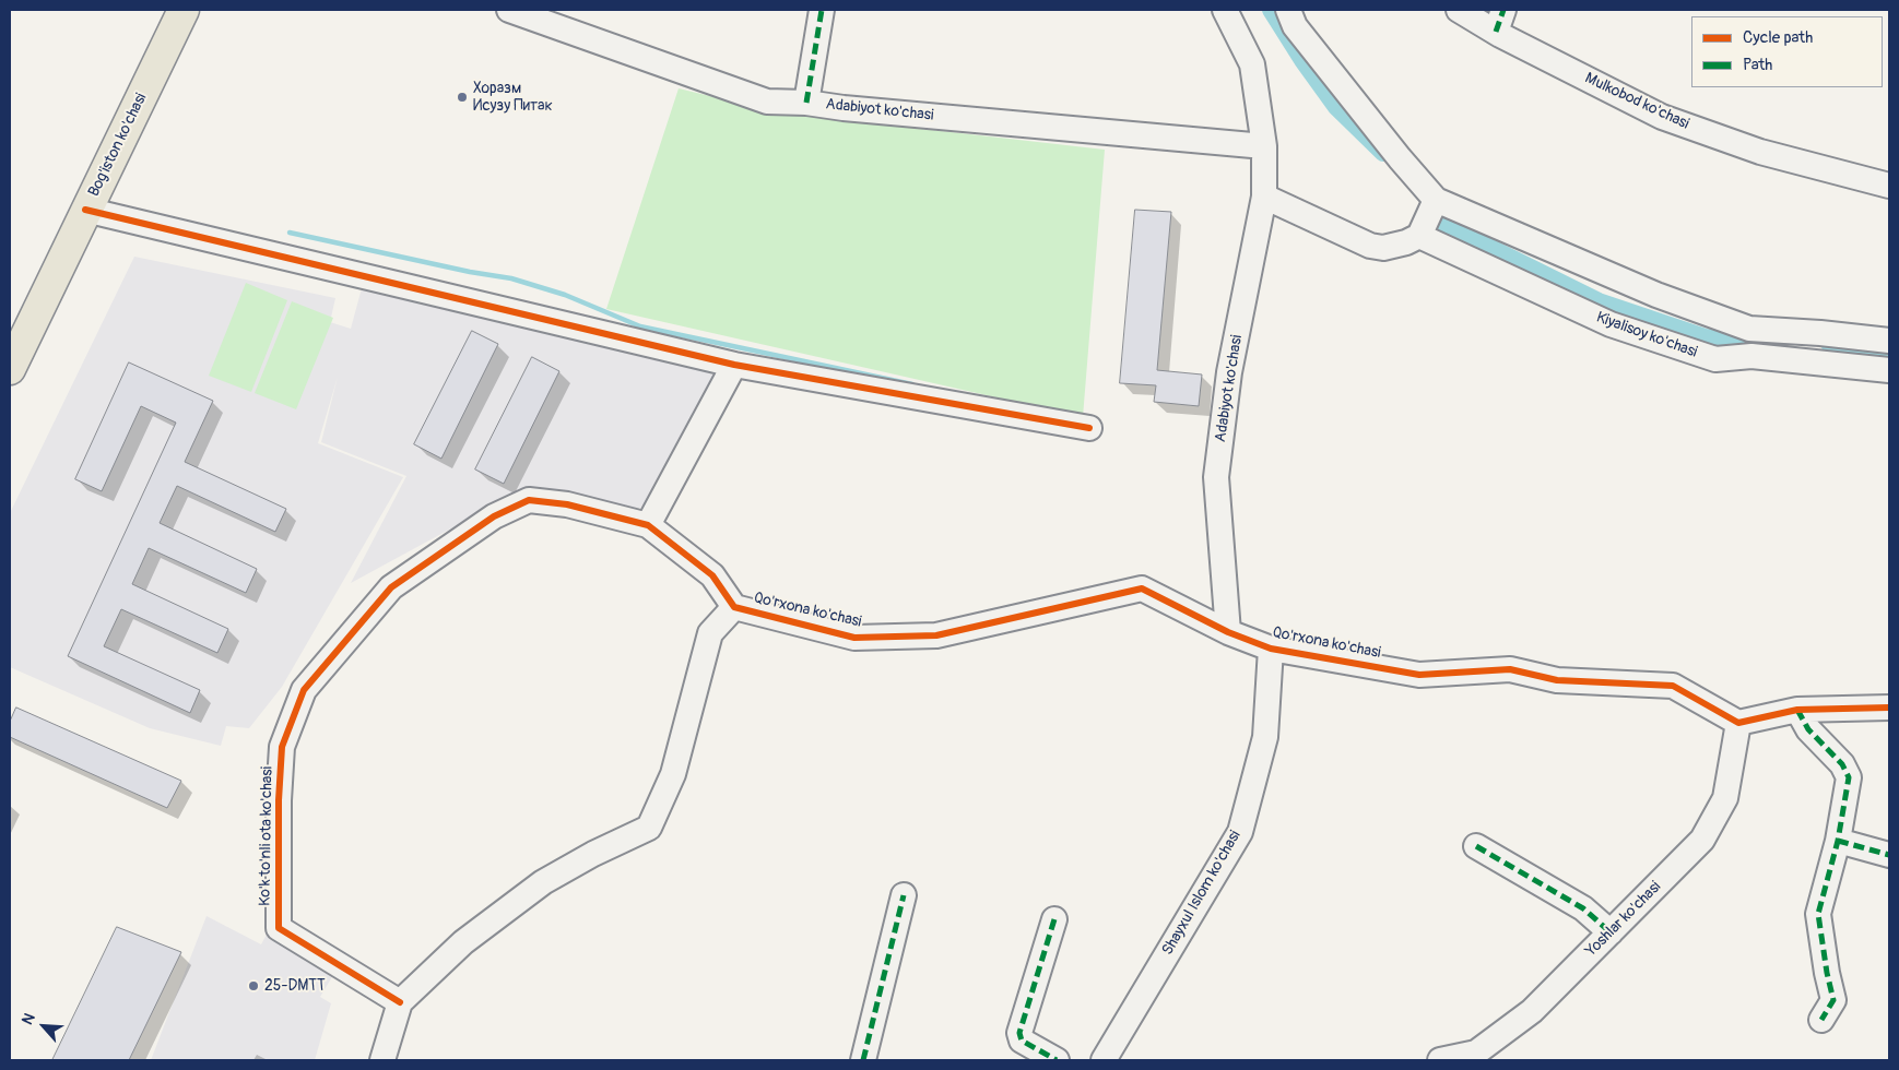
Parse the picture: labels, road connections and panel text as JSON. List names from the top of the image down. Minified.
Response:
{"streets":{"main road":["Bog'iston ko'chasi"],"street":["Mulkobod ko'chasi","Adabiyot ko'chasi","Kiyalisoy ko'chasi","Qo'rxona ko'chasi","Ko'k to'nli ota ko'chasi","Shayxul Islom ko'chasi","Yoshlar ko'chasi"]},"crossings":[["Adabiyot ko'chasi","Qo'rxona ko'chasi"],["Qo'rxona ko'chasi","Ko'k to'nli ota ko'chasi"],["Qo'rxona ko'chasi","Shayxul Islom ko'chasi"],["Qo'rxona ko'chasi","Yoshlar ko'chasi"]],"places":["Хоразм Исузу Питак","25-DMTT"],"legend":["Cycle path","Path"],"north":"top left"}
